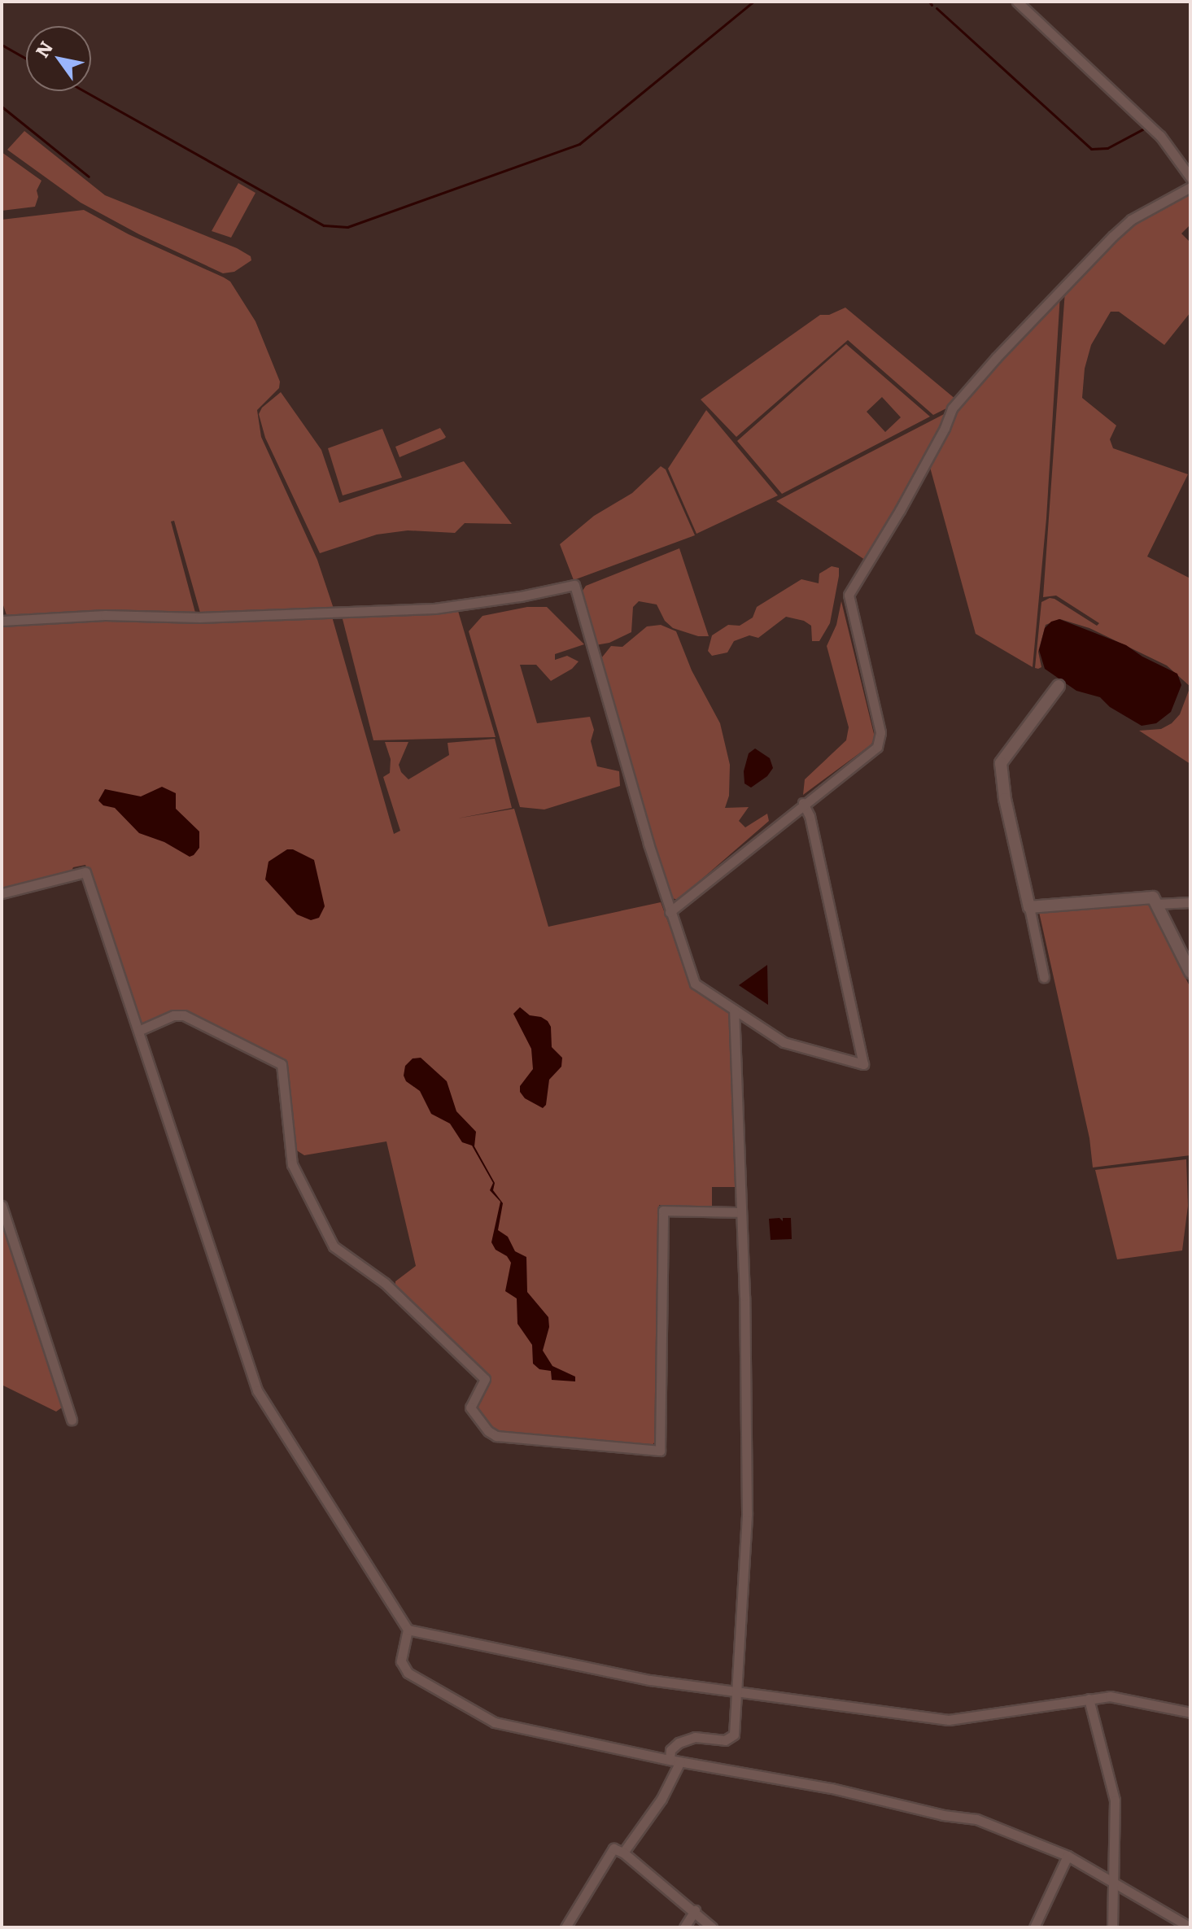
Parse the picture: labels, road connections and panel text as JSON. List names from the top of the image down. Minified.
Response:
{"north":"top left"}
